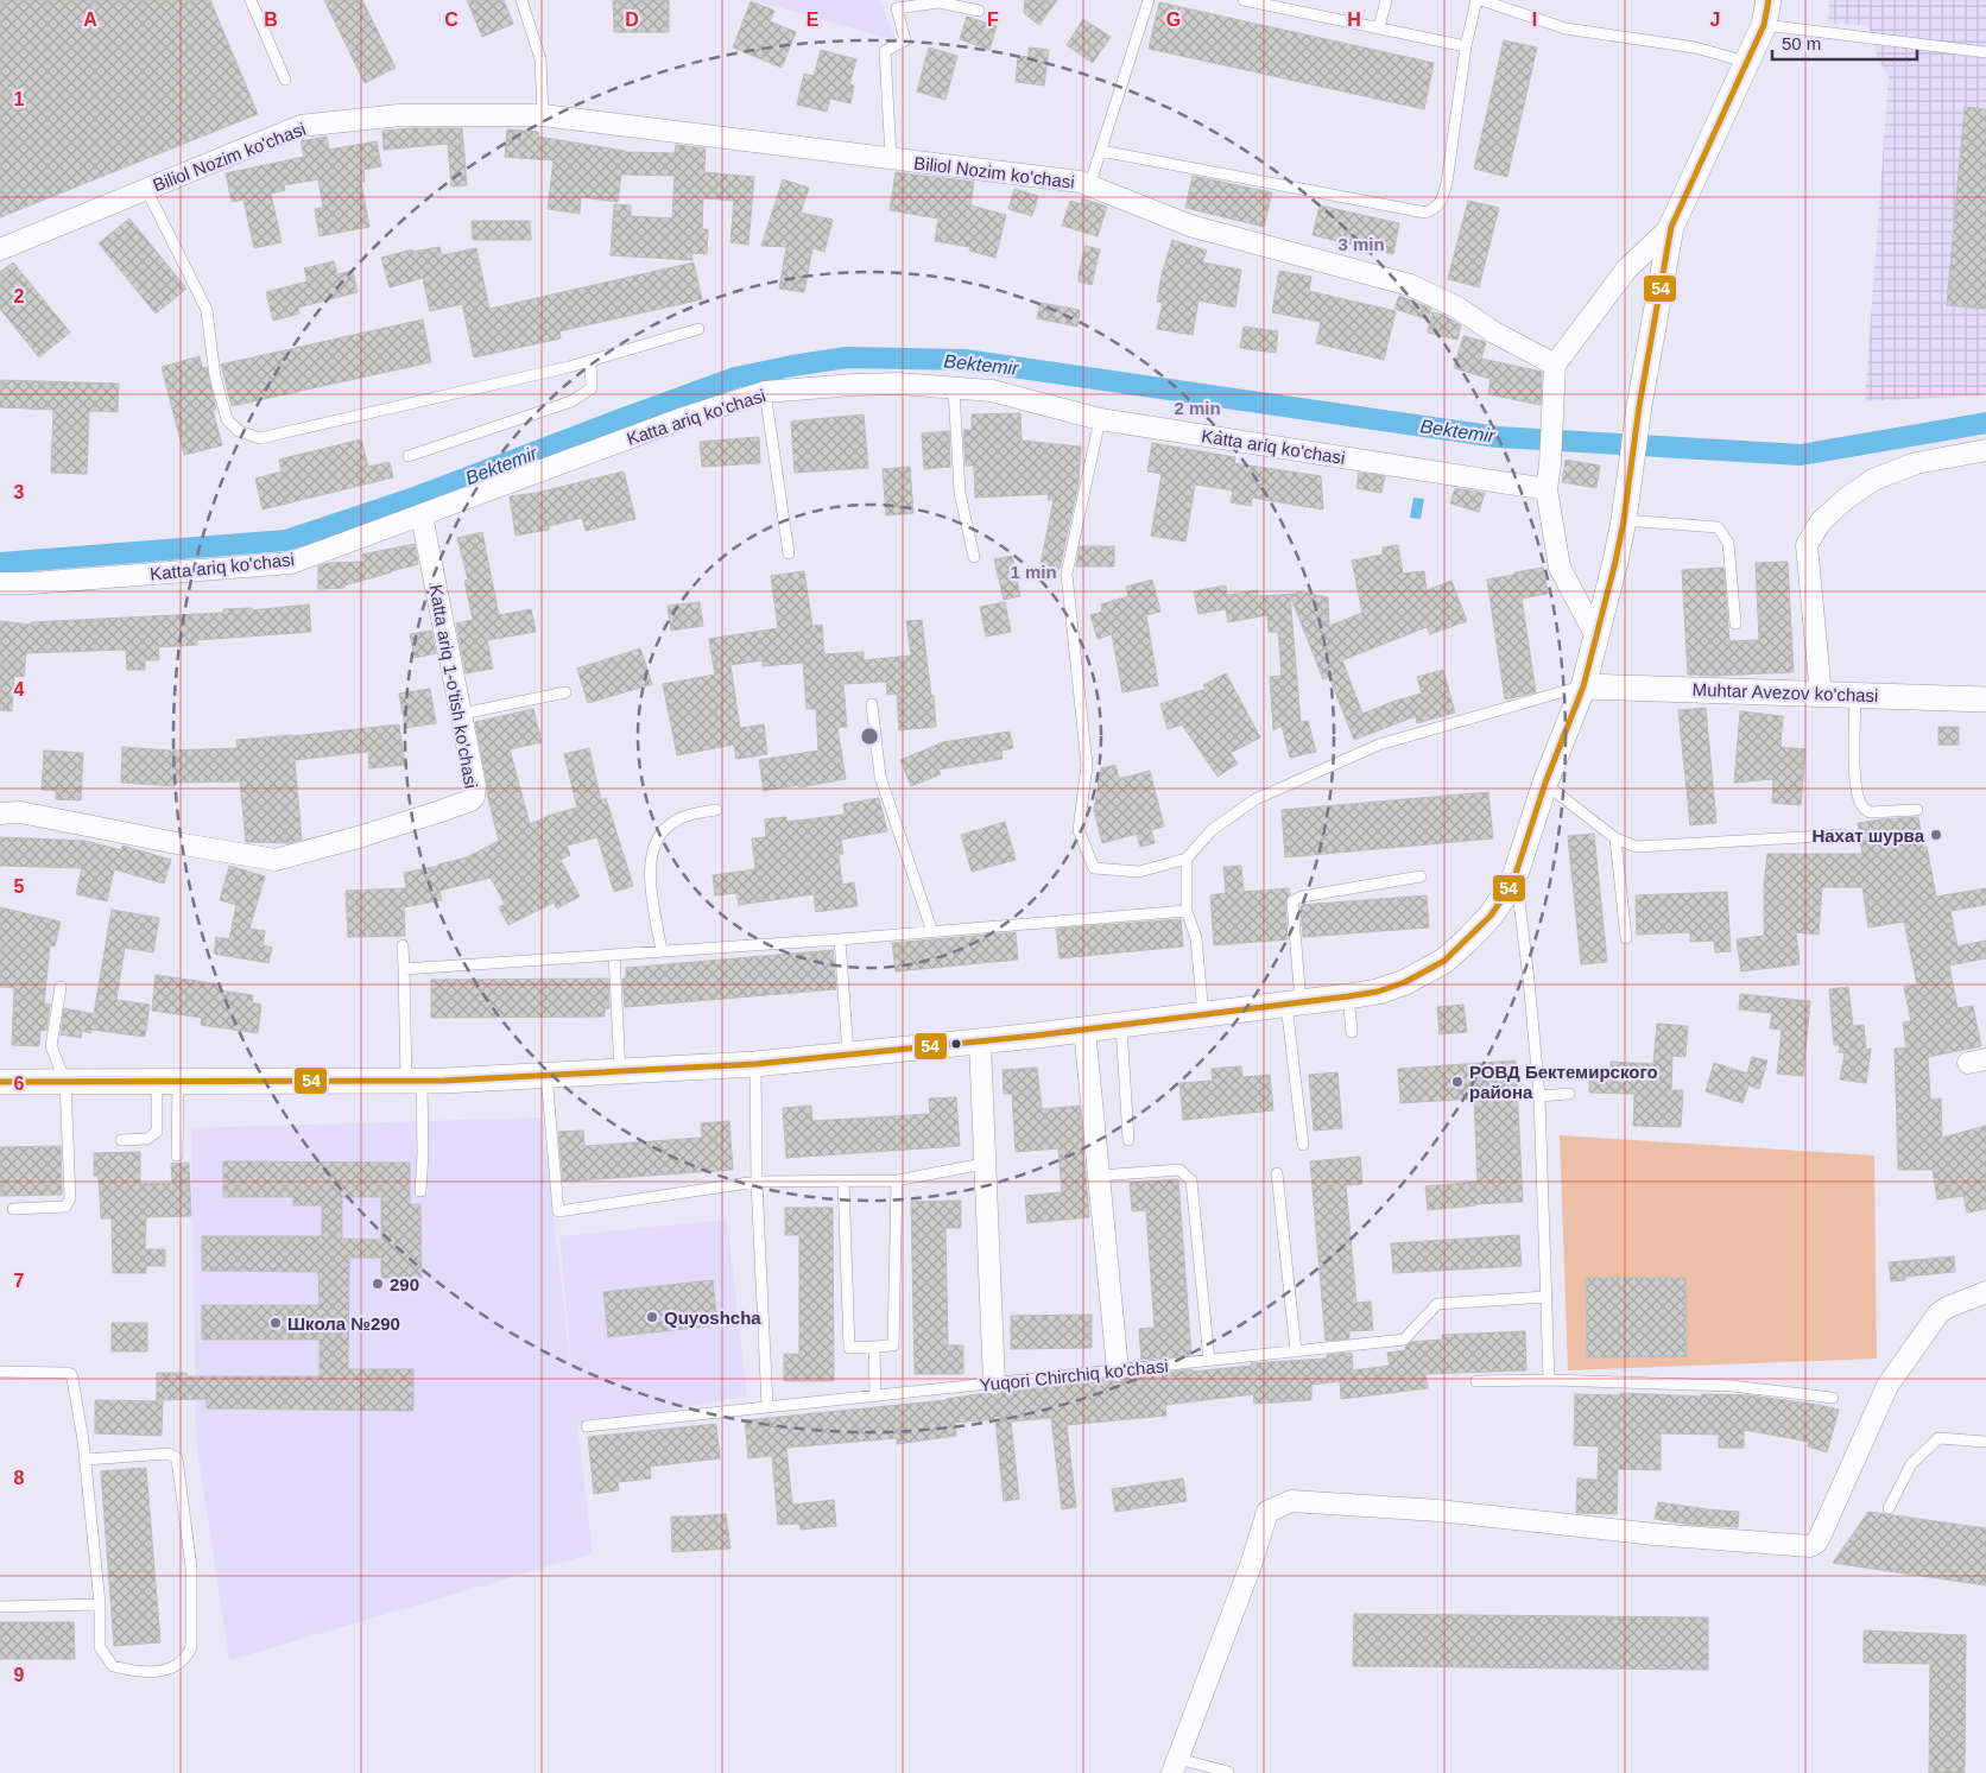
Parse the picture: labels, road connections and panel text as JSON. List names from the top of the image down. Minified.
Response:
{"streets":{"street":["Biliol Nozim ko'chasi","Katta ariq ko'chasi","Katta ariq 1-o'tish ko'chasi","Muhtar Avezov ko'chasi"],"lane":["Yuqori Chirchiq ko'chasi"]},"crossings":[["Katta ariq ko'chasi","Katta ariq 1-o'tish ko'chasi"]],"water":["Bektemir"],"places":["Нахат шурва","РОВД Бектемирского района","290","Quyoshcha","Школа №290"],"lines":["transit line 54"],"scale_bar":"50 m","grid":{"columns":["A","B","C","D","E","F","G","H","I","J"],"rows":["1","2","3","4","5","6","7","8","9"]},"rings":["3 min","2 min","1 min"]}
